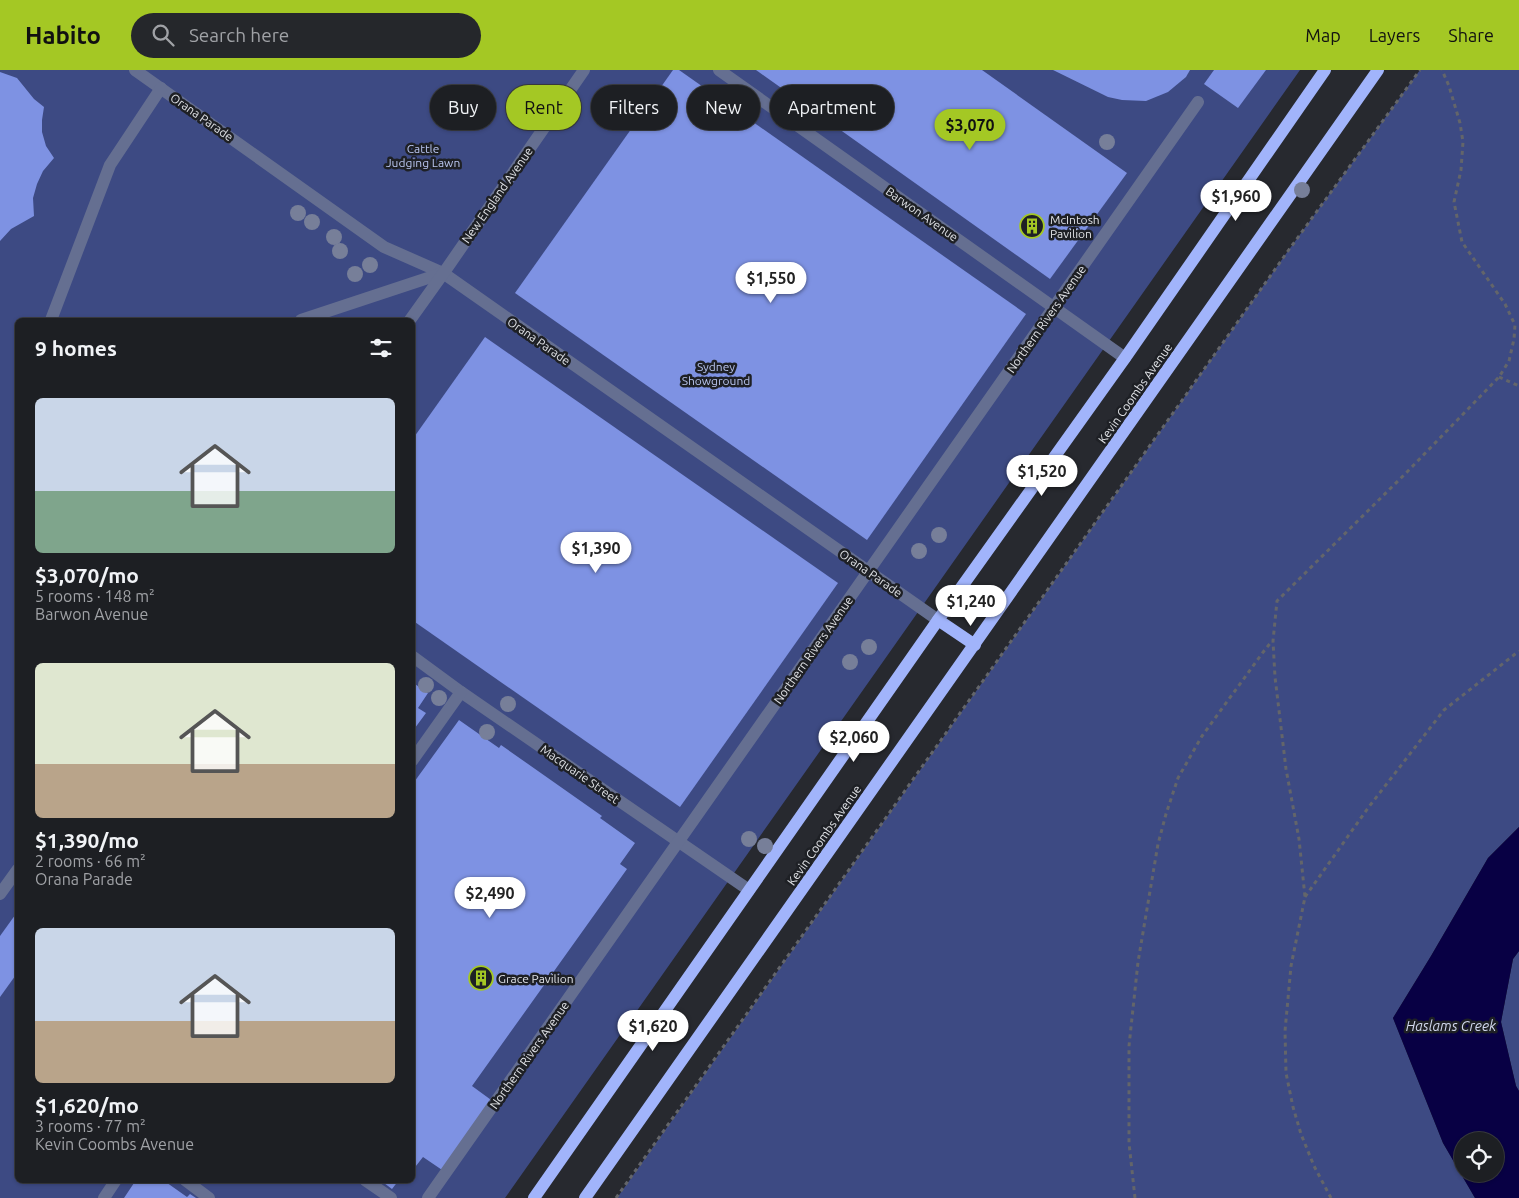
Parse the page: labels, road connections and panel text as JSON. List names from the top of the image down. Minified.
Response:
{"streets":{"main road":["Kevin Coombs Avenue"],"street":["Orana Parade","New England Avenue","Barwon Avenue","Northern Rivers Avenue","Macquarie Street"]},"crossings":[["Orana Parade","New England Avenue"],["Orana Parade","Northern Rivers Avenue"],["Barwon Avenue","Northern Rivers Avenue"],["Northern Rivers Avenue","Macquarie Street"]],"water":["Haslams Creek"],"parks":["Cattle Judging Lawn","Sydney Showground"],"places":{"building":["McIntosh Pavilion","Grace Pavilion"]},"page":{"header":"Habito","search":"Search here","nav":["Map","Layers","Share"],"chip":["Buy","Rent","Filters","New","Apartment"],"price":["$3,070","$1,960","$1,550","$1,520","$1,390","$1,240","$2,060","$2,490","$1,620"],"heading":"9 homes","list":[{"name":"$3,070/mo","note":"5 rooms · 148 m² · Barwon Avenue"},{"name":"$1,390/mo","note":"2 rooms · 66 m² · Orana Parade"},{"name":"$1,620/mo","note":"3 rooms · 77 m² · Kevin Coombs Avenue"}]}}
